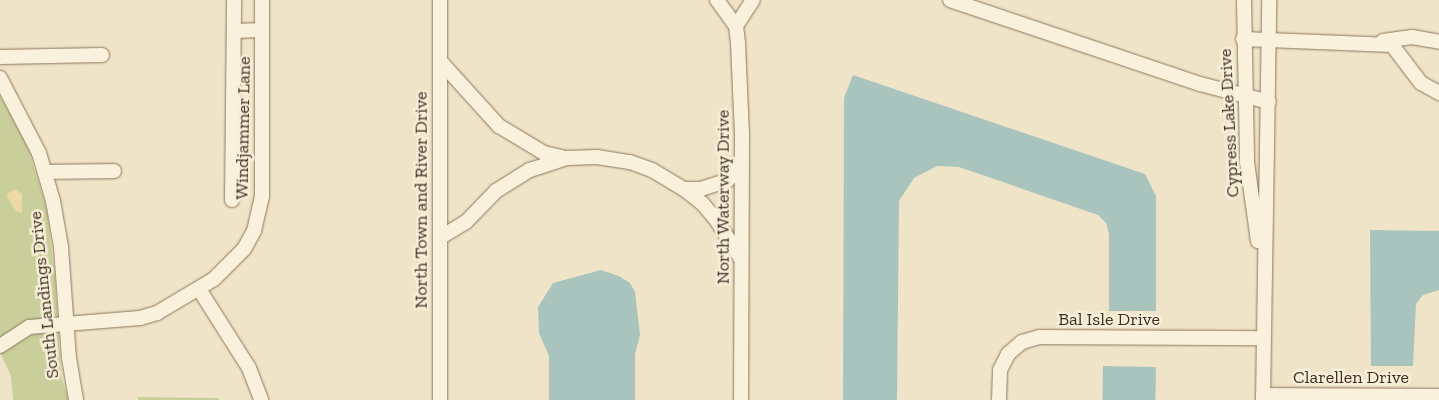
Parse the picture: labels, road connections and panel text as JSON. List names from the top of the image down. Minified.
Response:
{"streets":{"street":["Cypress Lake Drive","Windjammer Lane","North Waterway Drive","North Town and River Drive","South Landings Drive","Bal Isle Drive","Clarellen Drive"]},"crossings":[["Cypress Lake Drive","Bal Isle Drive"],["Cypress Lake Drive","Clarellen Drive"],["Windjammer Lane","South Landings Drive"]]}
